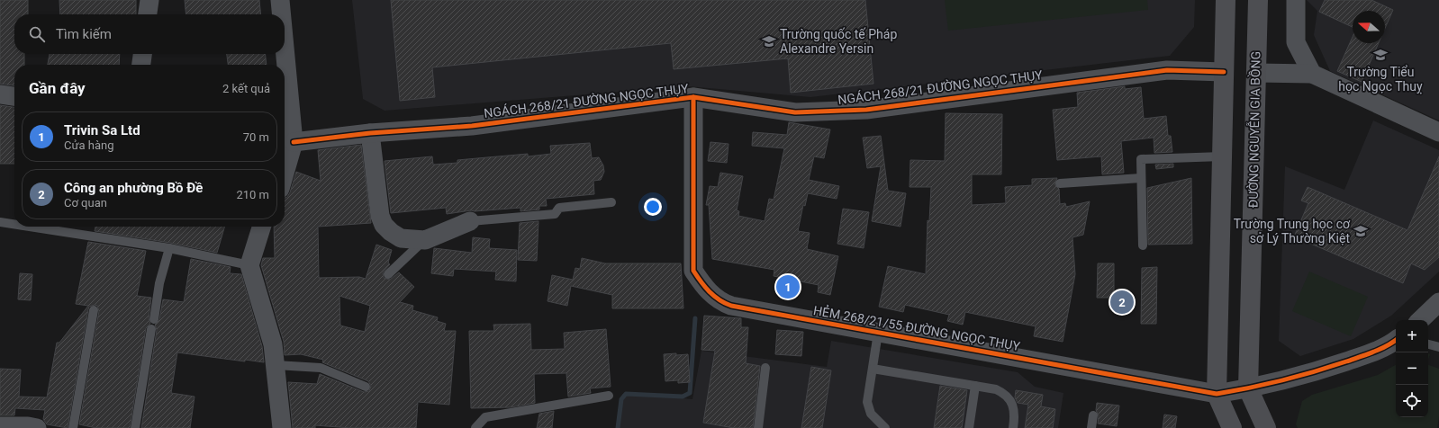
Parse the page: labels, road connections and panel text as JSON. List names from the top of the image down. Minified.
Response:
{"streets":{"main road":["ĐƯỜNG NGUYỄN GIA BỒNG"],"street":["NGÁCH 268/21 ĐƯỜNG NGỌC THỤY","HẺM 268/21/55 ĐƯỜNG NGỌC THỤY"]},"crossings":[["NGÁCH 268/21 ĐƯỜNG NGỌC THỤY","HẺM 268/21/55 ĐƯỜNG NGỌC THỤY"],["ĐƯỜNG NGUYỄN GIA BỒNG","HẺM 268/21/55 ĐƯỜNG NGỌC THỤY"]],"places":{"school or university":["Trường quốc tế Pháp Alexandre Yersin","Trường Tiểu học Ngọc Thuỵ","Trường Trung học cơ sở Lý Thường Kiệt"]},"north":"left","page":{"search":"Tìm kiếm","heading":["Gần đây","2 kết quả"],"list":[{"mark":"1","name":"Trivin Sa Ltd","note":"Cửa hàng","value":"70 m"},{"mark":"2","name":"Công an phường Bồ Đề","note":"Cơ quan","value":"210 m"}],"pins":["1","2"],"map_buttons":["+","−"]}}
